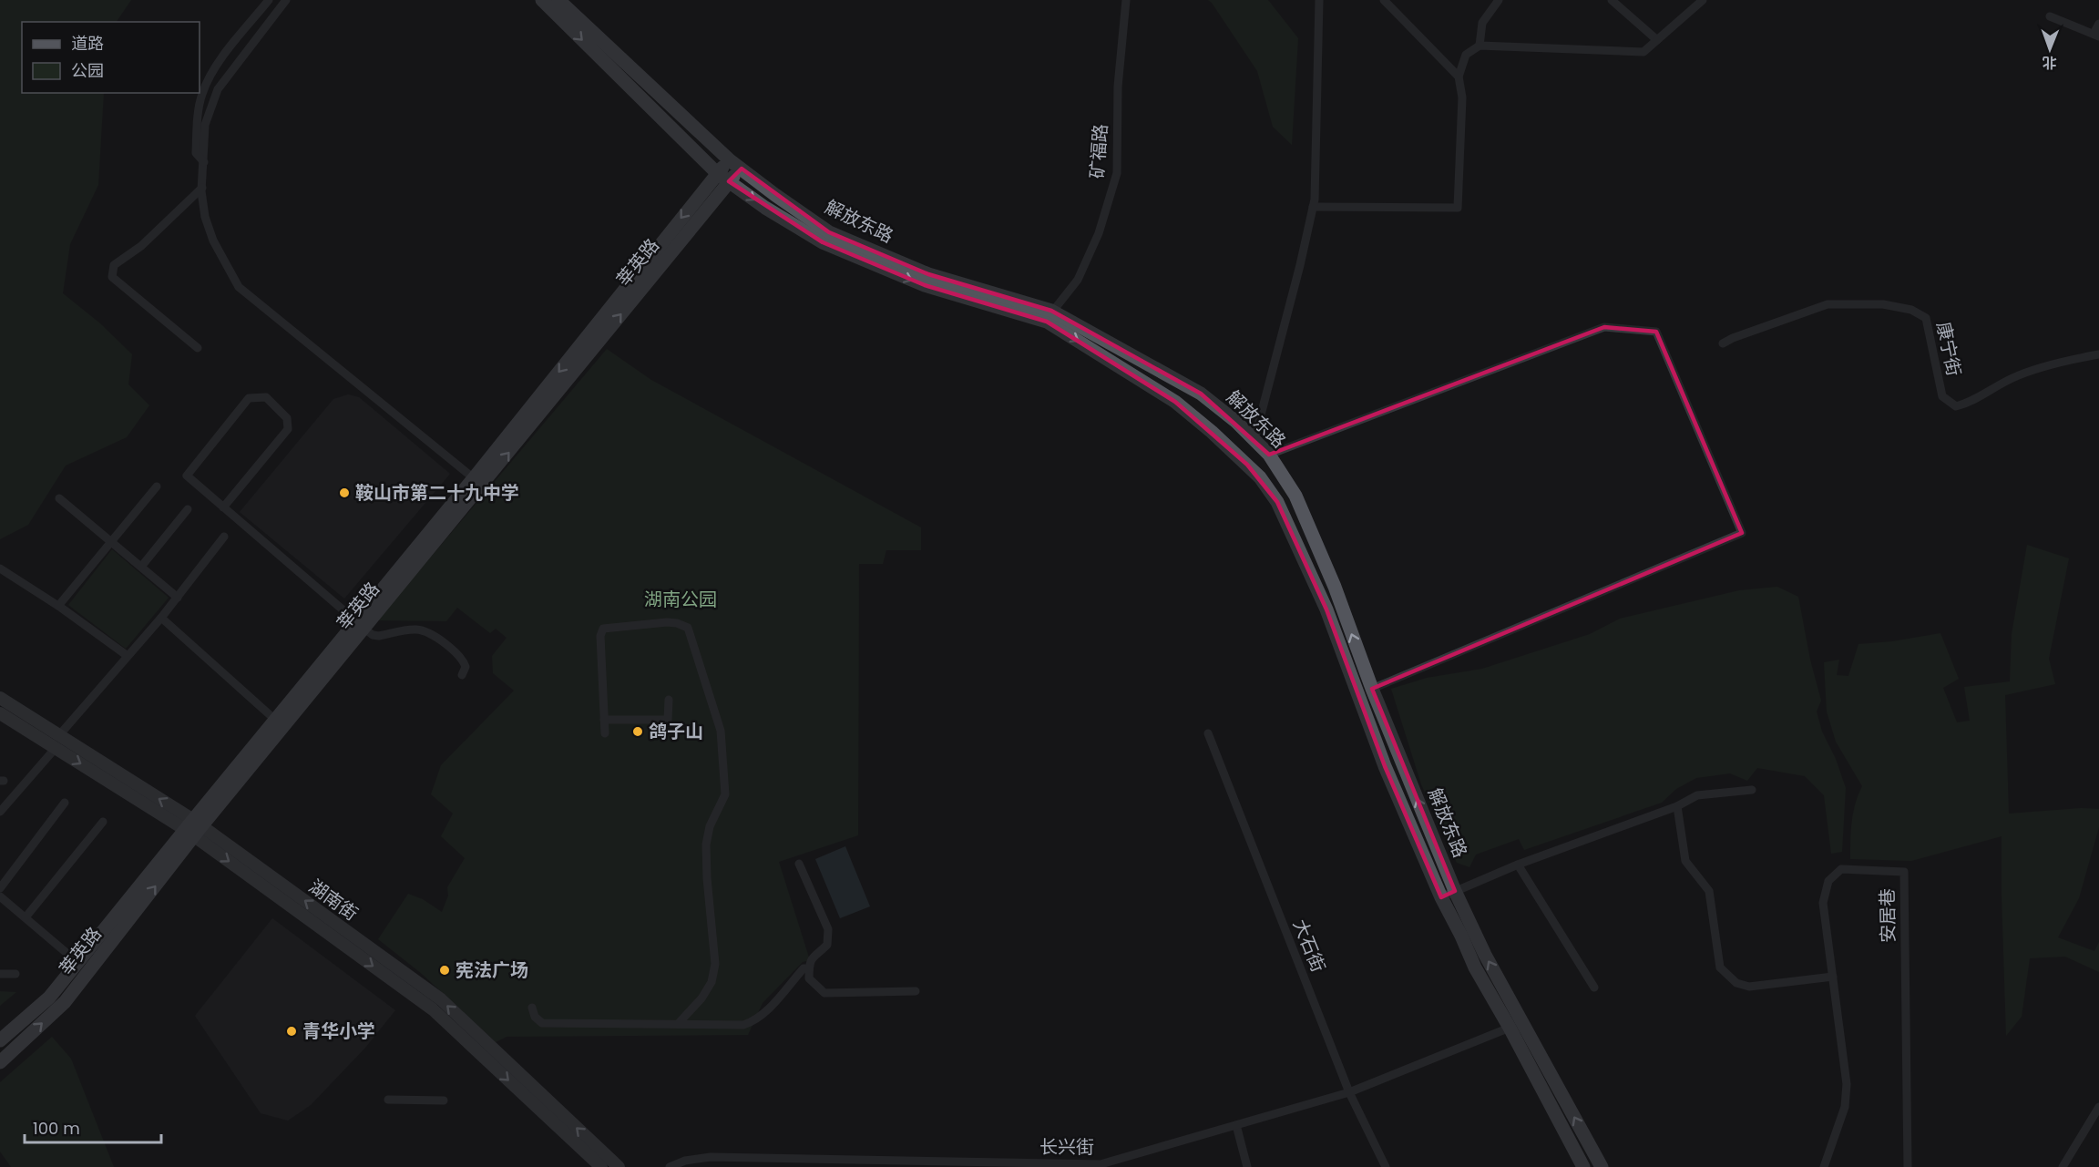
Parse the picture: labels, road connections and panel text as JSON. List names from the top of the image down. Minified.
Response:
{"streets":{"main road":["解放东路","莘英路","湖南街"],"street":["矿福路","康宁街","安居巷","大石街","长兴街"]},"crossings":[["矿福路","解放东路"],["解放东路","莘英路"],["解放东路","长兴街"],["莘英路","湖南街"],["大石街","长兴街"]],"parks":["湖南公园"],"places":["鞍山市第二十九中学","鸽子山","宪法广场","青华小学"],"legend":["道路","公园"],"scale_bar":"100 m","north":"bottom"}
